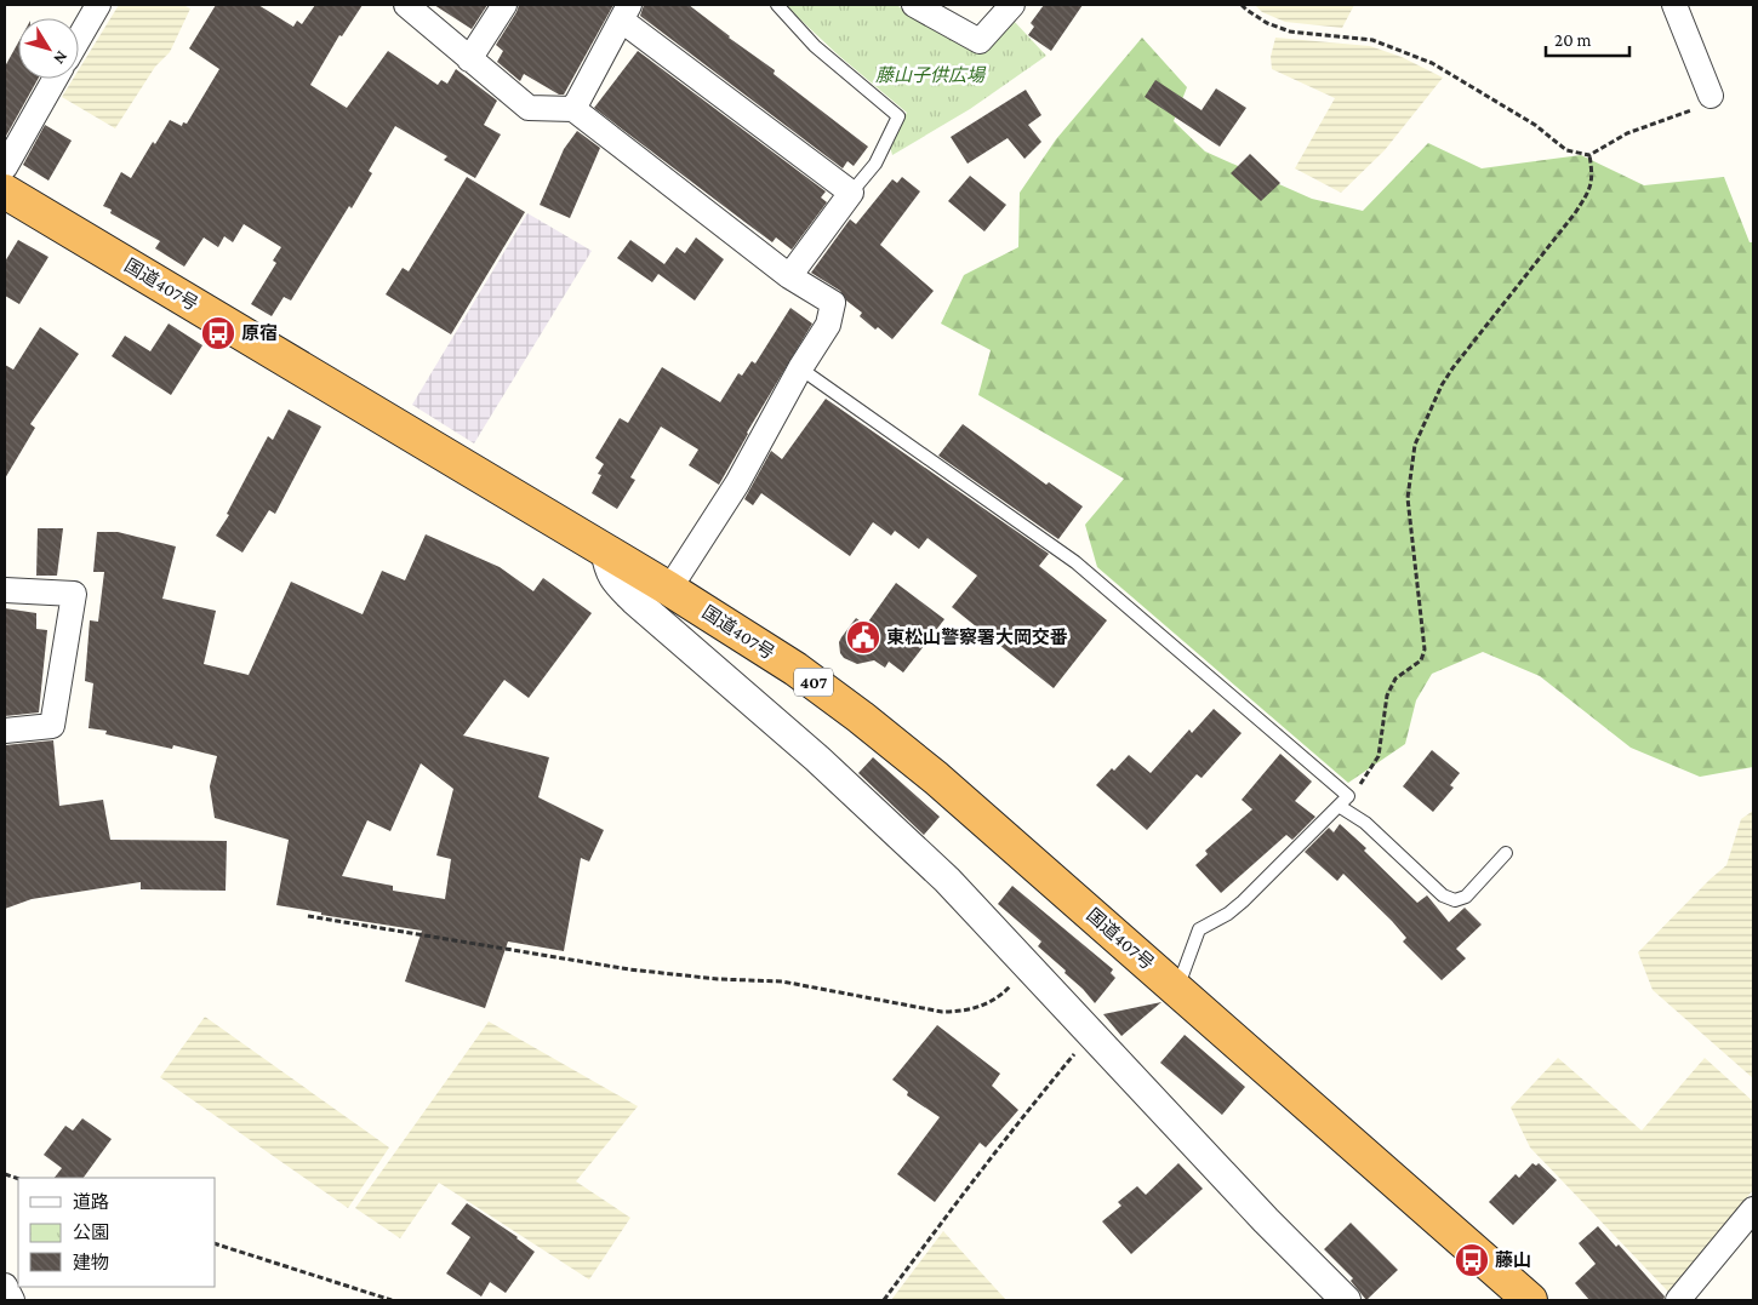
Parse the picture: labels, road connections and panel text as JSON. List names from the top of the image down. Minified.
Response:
{"streets":{"highway":["国道407号","407"]},"parks":["藤山子供広場"],"places":{"bus stop":["原宿","藤山"],"public building":["東松山警察署大岡交番"]},"legend":["道路","公園","建物"],"scale_bar":"20 m","north":"bottom right"}
